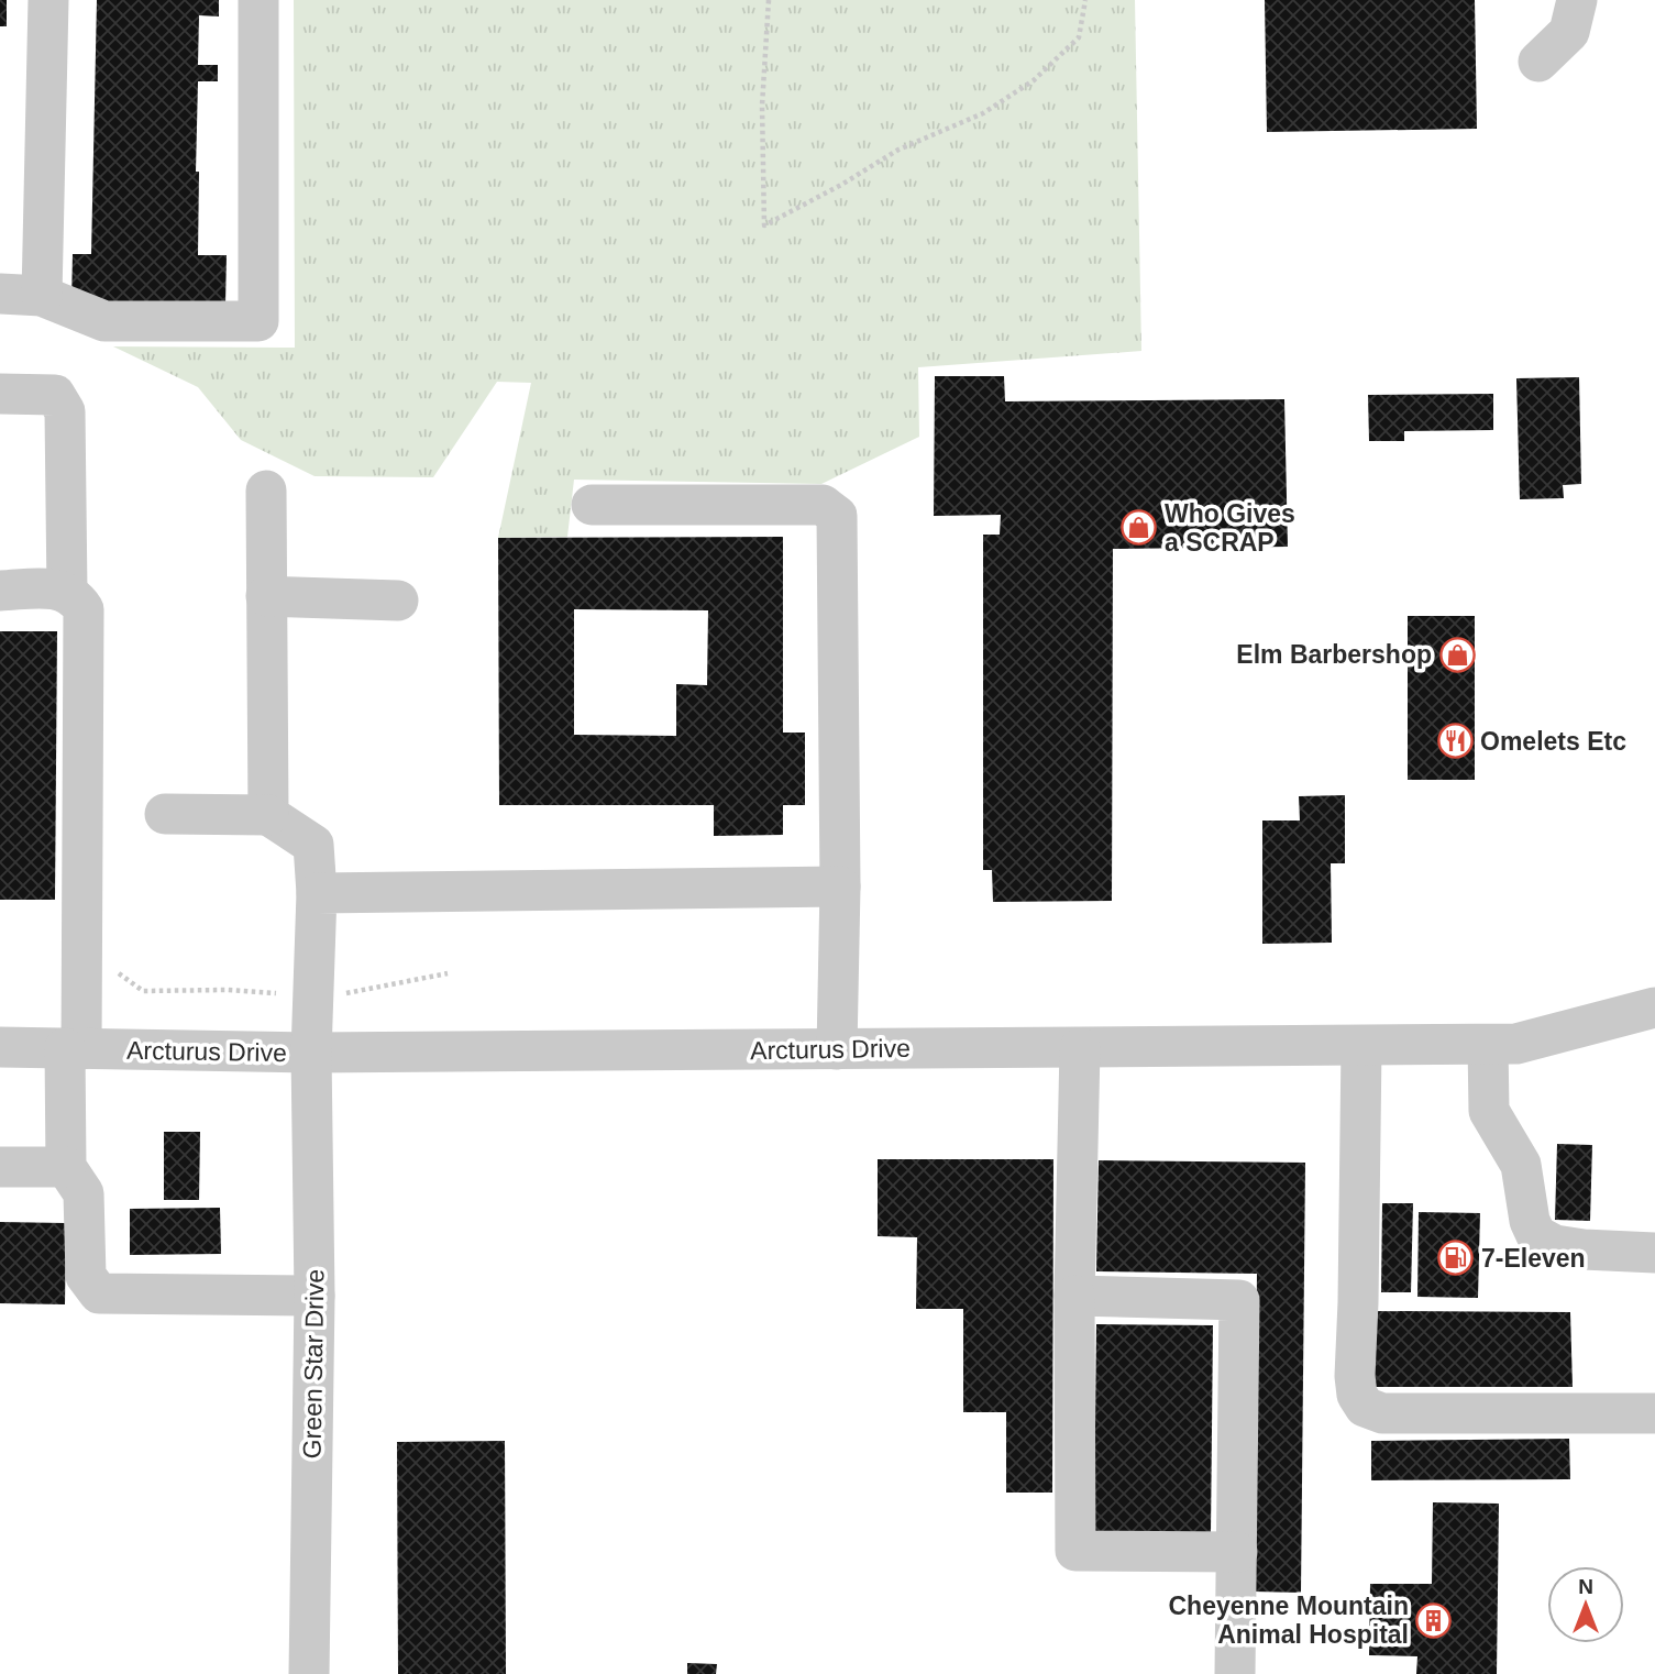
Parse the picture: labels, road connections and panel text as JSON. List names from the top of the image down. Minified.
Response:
{"streets":{"street":["Arcturus Drive","Green Star Drive"]},"crossings":[["Arcturus Drive","Green Star Drive"]],"places":{"shop":["Who Gives a SCRAP","Elm Barbershop"],"restaurant":["Omelets Etc"],"fuel station":["7-Eleven"],"building":["Cheyenne Mountain Animal Hospital"]},"north":"top"}
